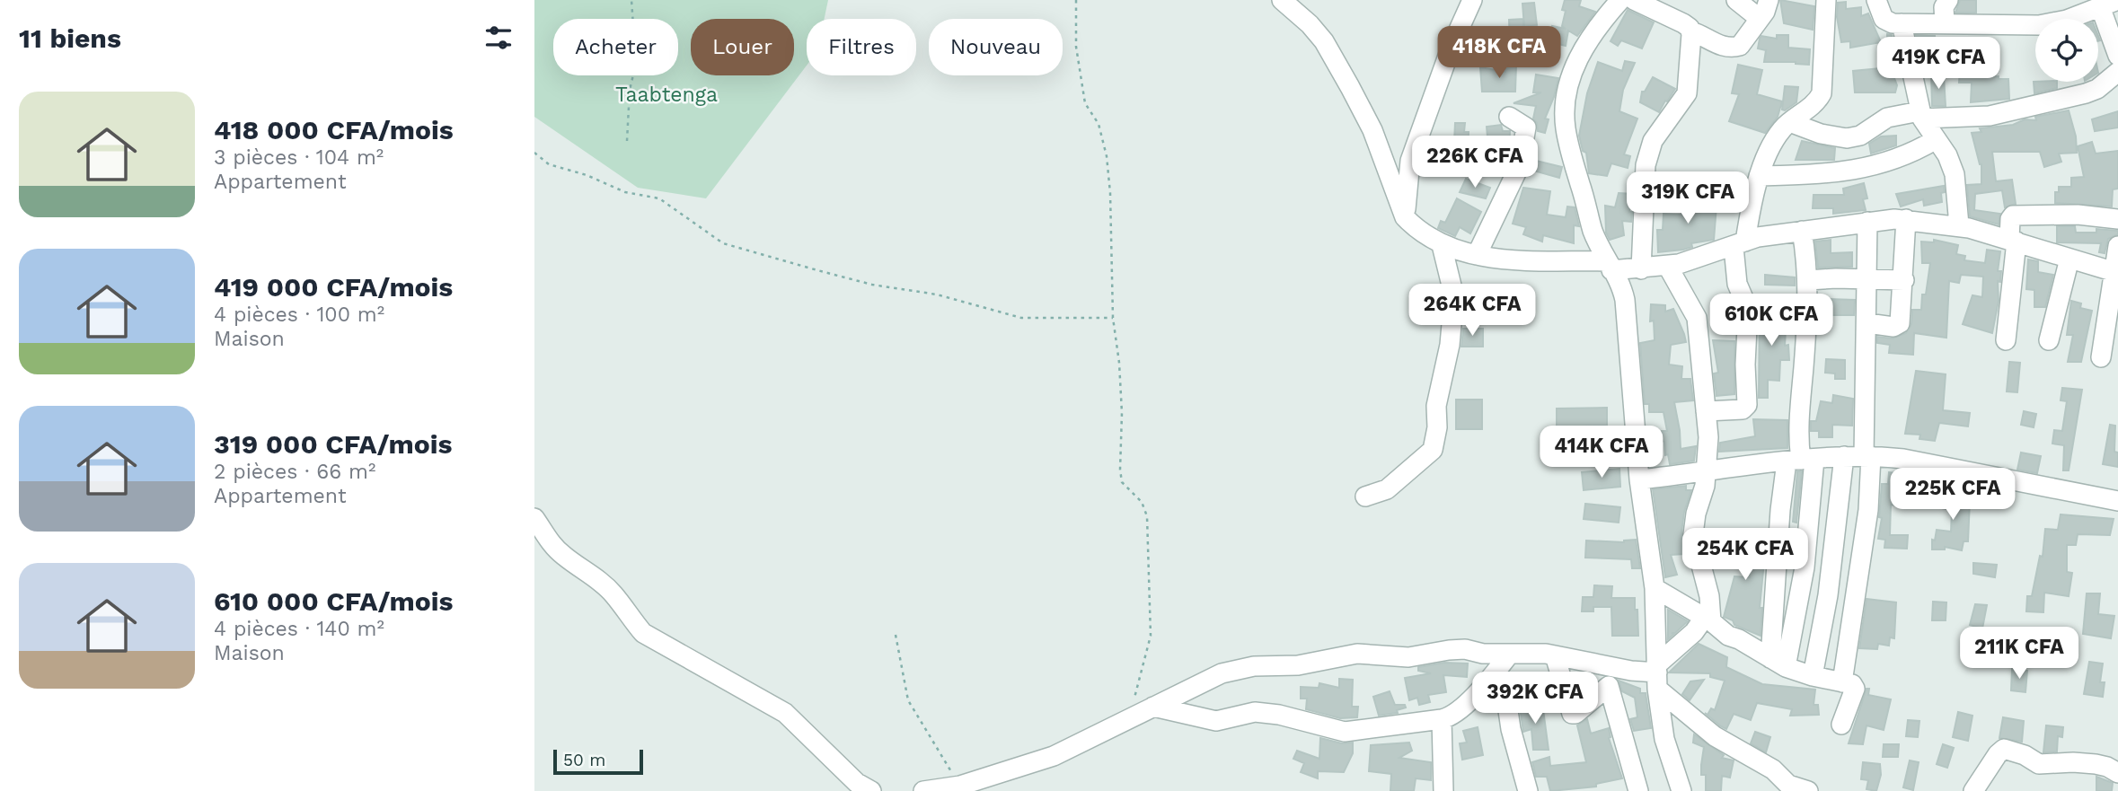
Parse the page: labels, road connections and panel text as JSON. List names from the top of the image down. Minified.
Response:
{"parks":["Taabtenga"],"scale_bar":"50 m","page":{"heading":"11 biens","chip":["Acheter","Louer","Filtres","Nouveau"],"price":["418K CFA","419K CFA","226K CFA","319K CFA","264K CFA","610K CFA","414K CFA","225K CFA","254K CFA","211K CFA","392K CFA"],"list":[{"name":"418 000 CFA/mois","note":"3 pièces · 104 m² · Appartement"},{"name":"419 000 CFA/mois","note":"4 pièces · 100 m² · Maison"},{"name":"319 000 CFA/mois","note":"2 pièces · 66 m² · Appartement"},{"name":"610 000 CFA/mois","note":"4 pièces · 140 m² · Maison"}],"scale":"50 m"}}
